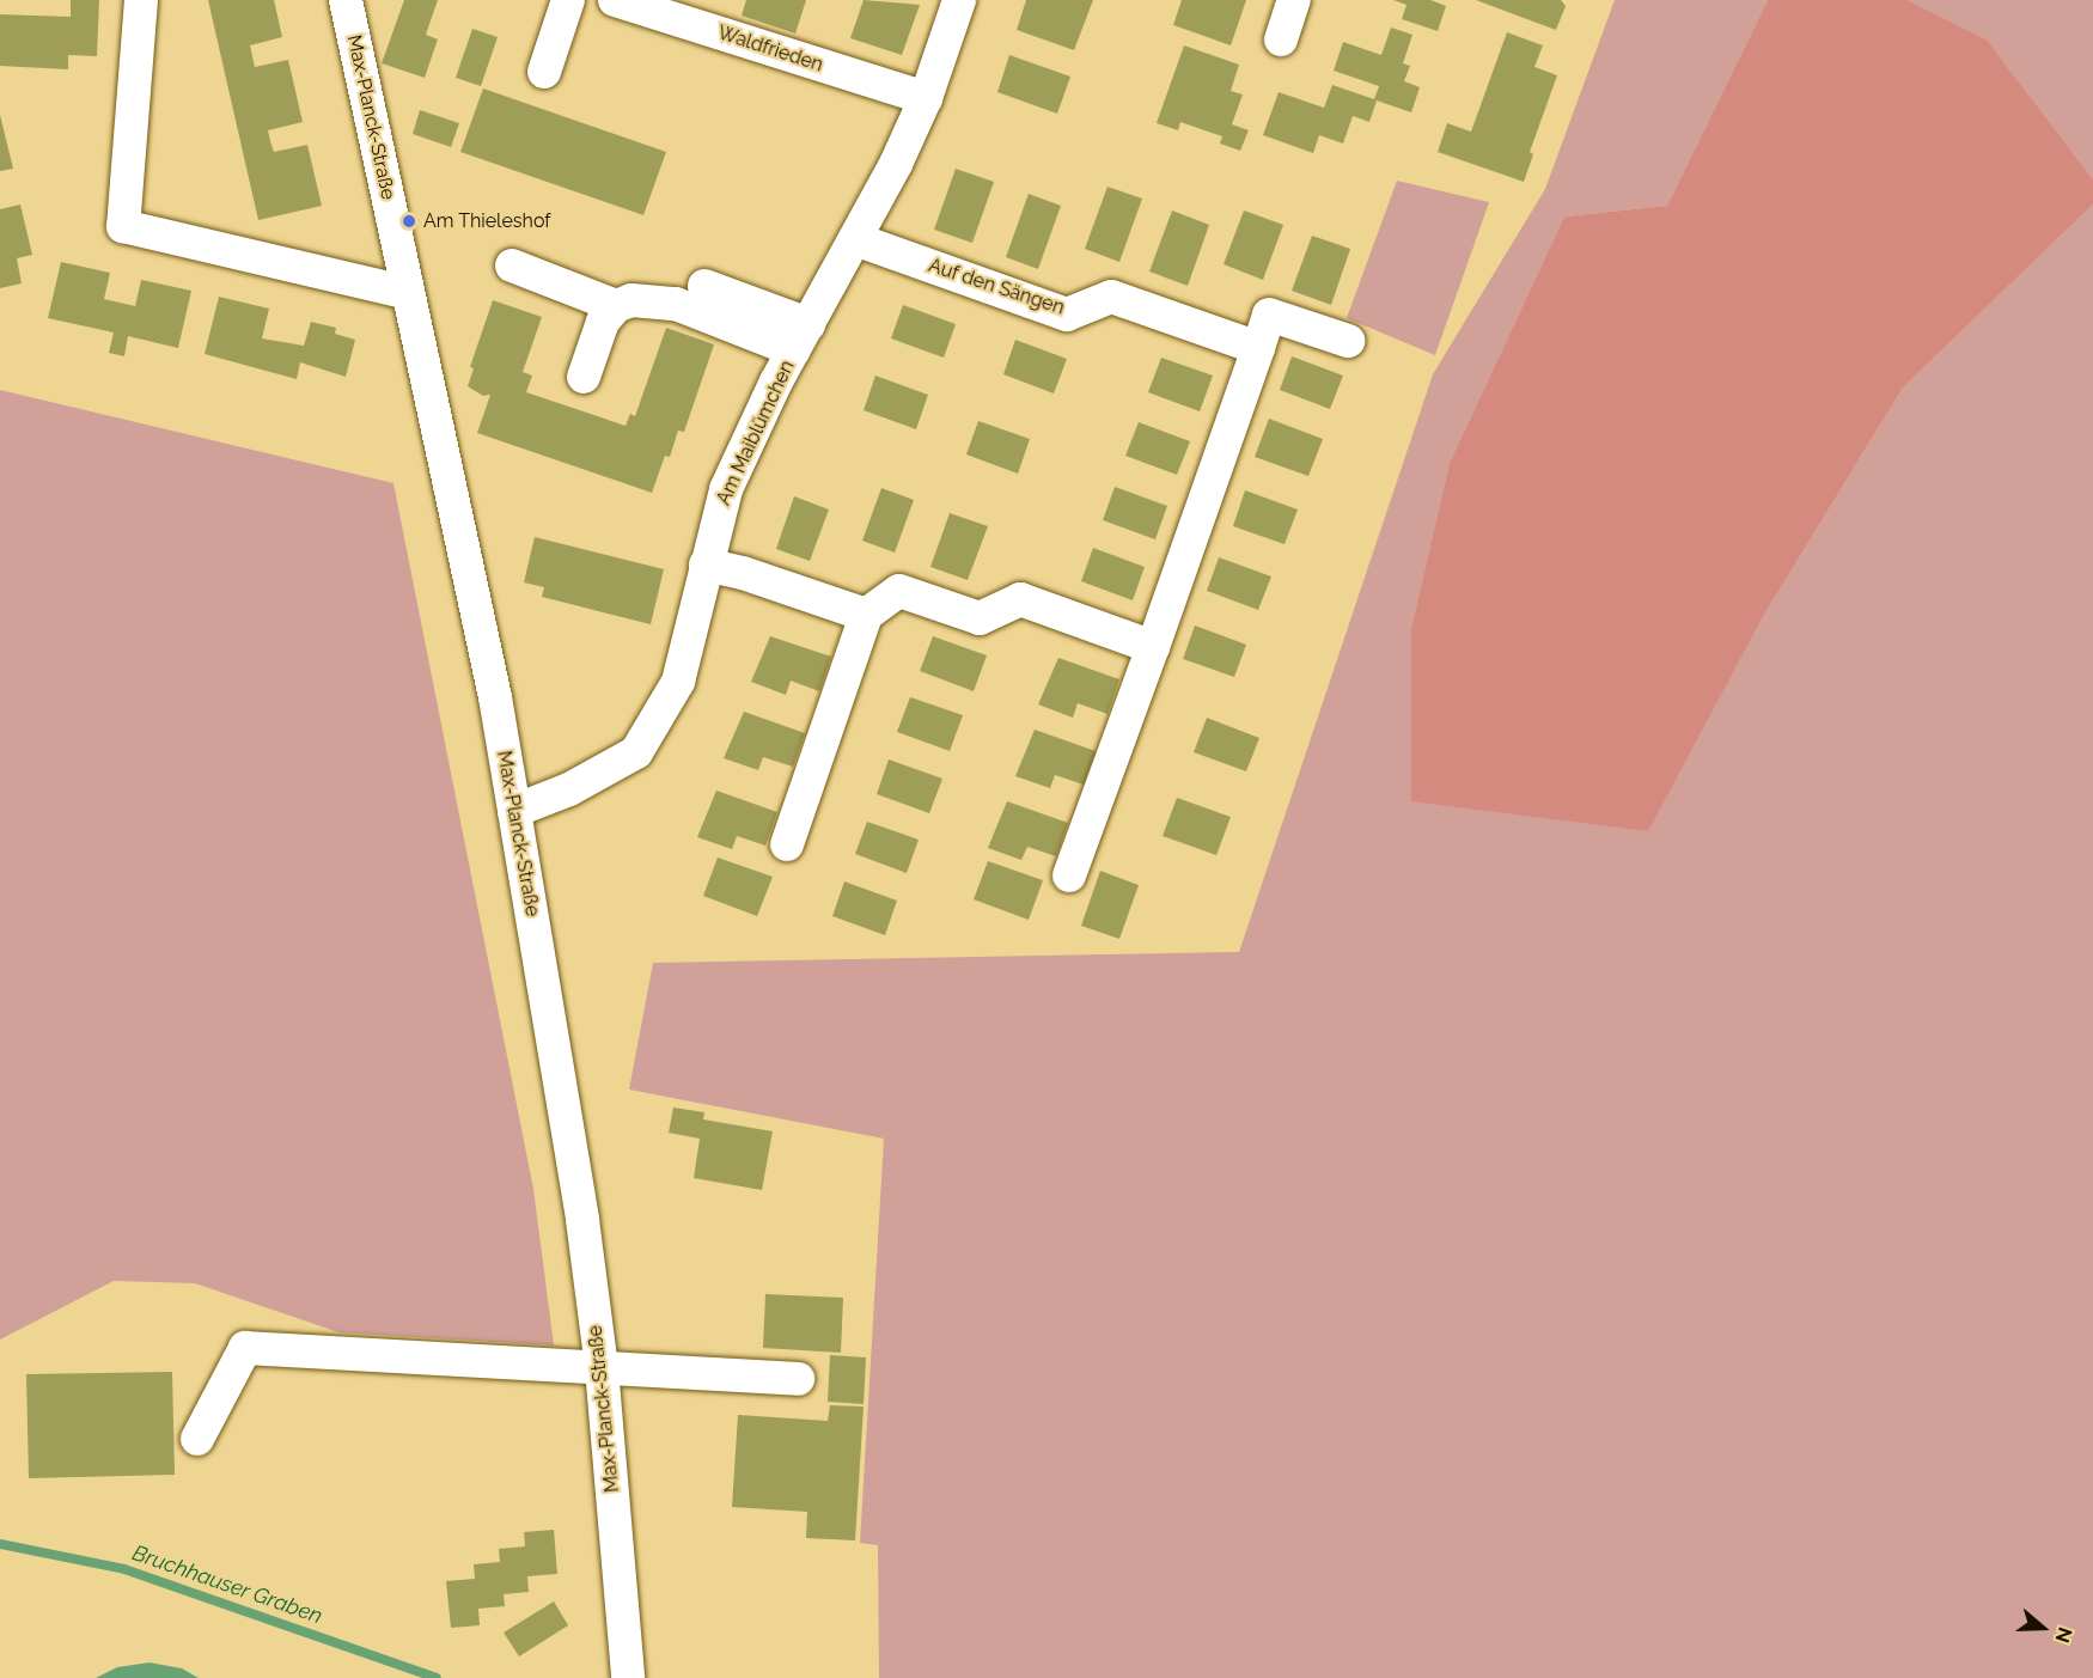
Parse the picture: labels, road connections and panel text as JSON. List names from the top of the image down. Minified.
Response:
{"streets":{"street":["Waldfrieden","Max-Planck-Straße","Auf den Sängen","Am Maiblümchen"]},"crossings":[["Waldfrieden","Am Maiblümchen"],["Max-Planck-Straße","Am Maiblümchen"],["Auf den Sängen","Am Maiblümchen"]],"water":["Bruchhauser Graben"],"places":["Am Thieleshof"],"north":"right"}
